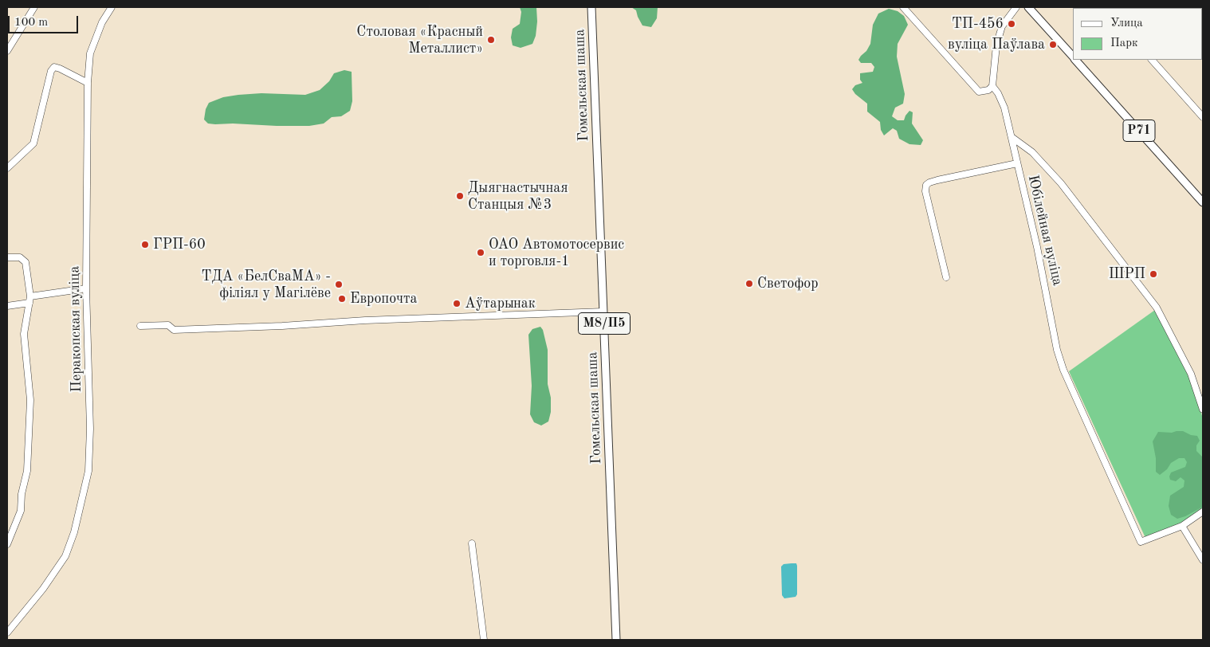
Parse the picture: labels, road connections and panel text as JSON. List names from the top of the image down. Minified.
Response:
{"streets":{"main road":["Гомельская шаша","Р71","М8/П5"],"street":["Юбілейная вуліца","Перакопская вуліца"]},"places":["ТП-456","Столовая «Красный Металлист»","вуліца Паўлава","Дыягнастычная Станцыя №3","ГРП-60","ОАО Автомотосервис и торговля-1","ШРП","Светофор","ТДА «БелСваМА» - філіял у Магілёве","Европочта","Аўтарынак"],"legend":["Улица","Парк"],"scale_bar":"100 m"}
